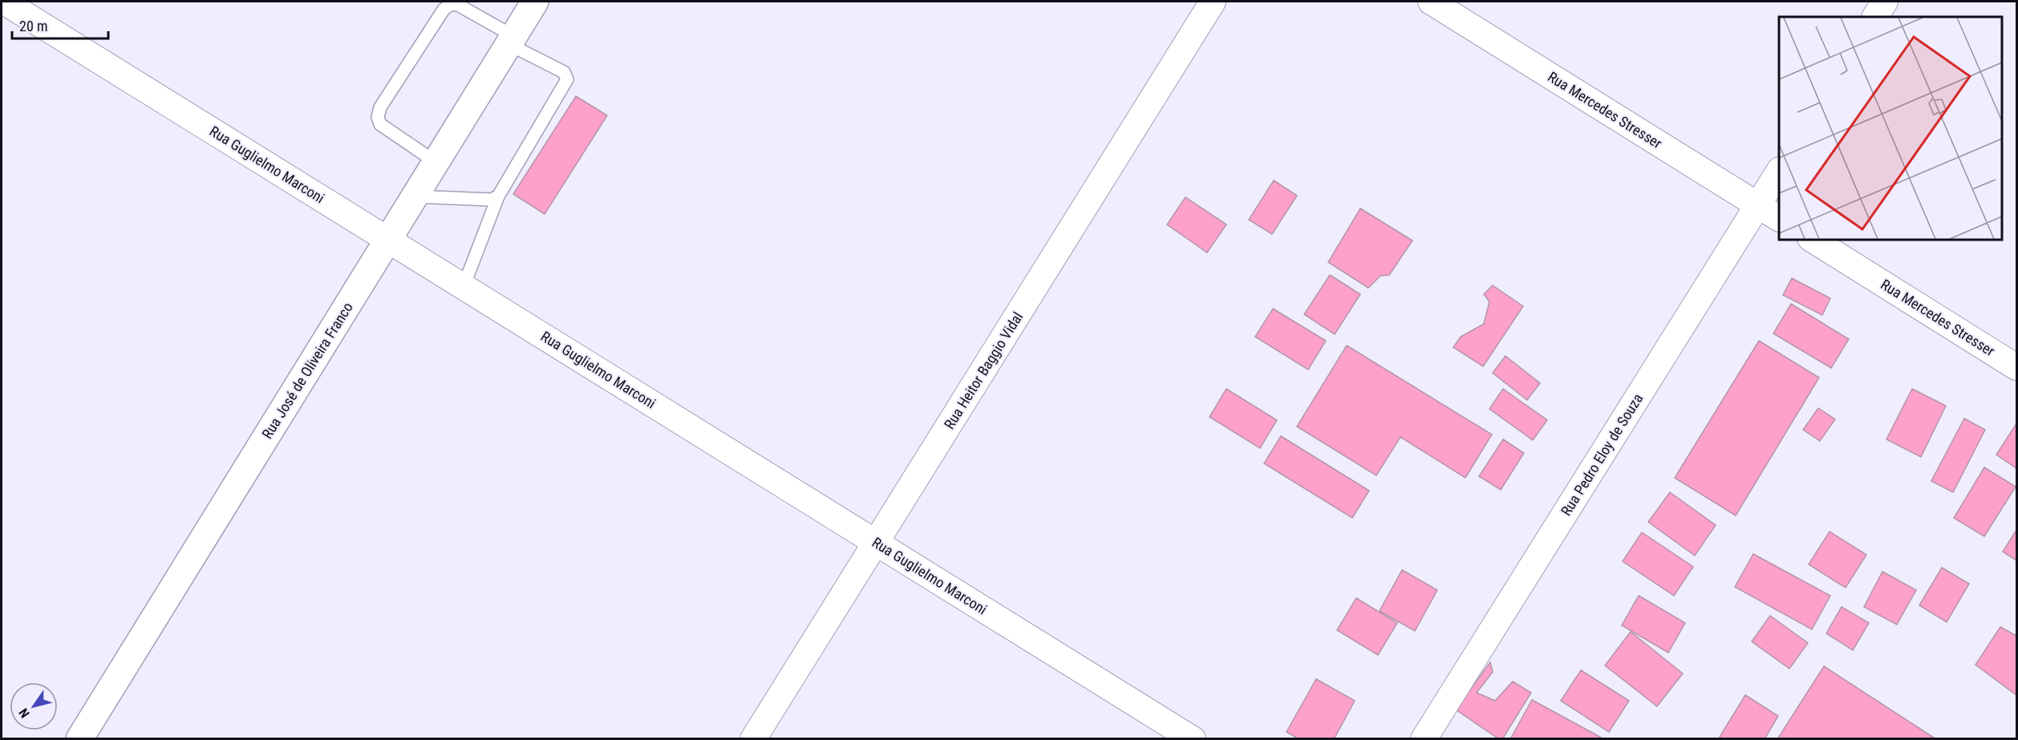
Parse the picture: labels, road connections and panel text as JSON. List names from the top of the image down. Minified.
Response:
{"streets":{"street":["Rua Mercedes Stresser","Rua Guglielmo Marconi","Rua José de Oliveira Franco","Rua Heitor Baggio Vidal","Rua Pedro Eloy de Souza"]},"crossings":[["Rua Mercedes Stresser","Rua Pedro Eloy de Souza"],["Rua Guglielmo Marconi","Rua José de Oliveira Franco"],["Rua Guglielmo Marconi","Rua Heitor Baggio Vidal"]],"scale_bar":"20 m","north":"bottom left"}
